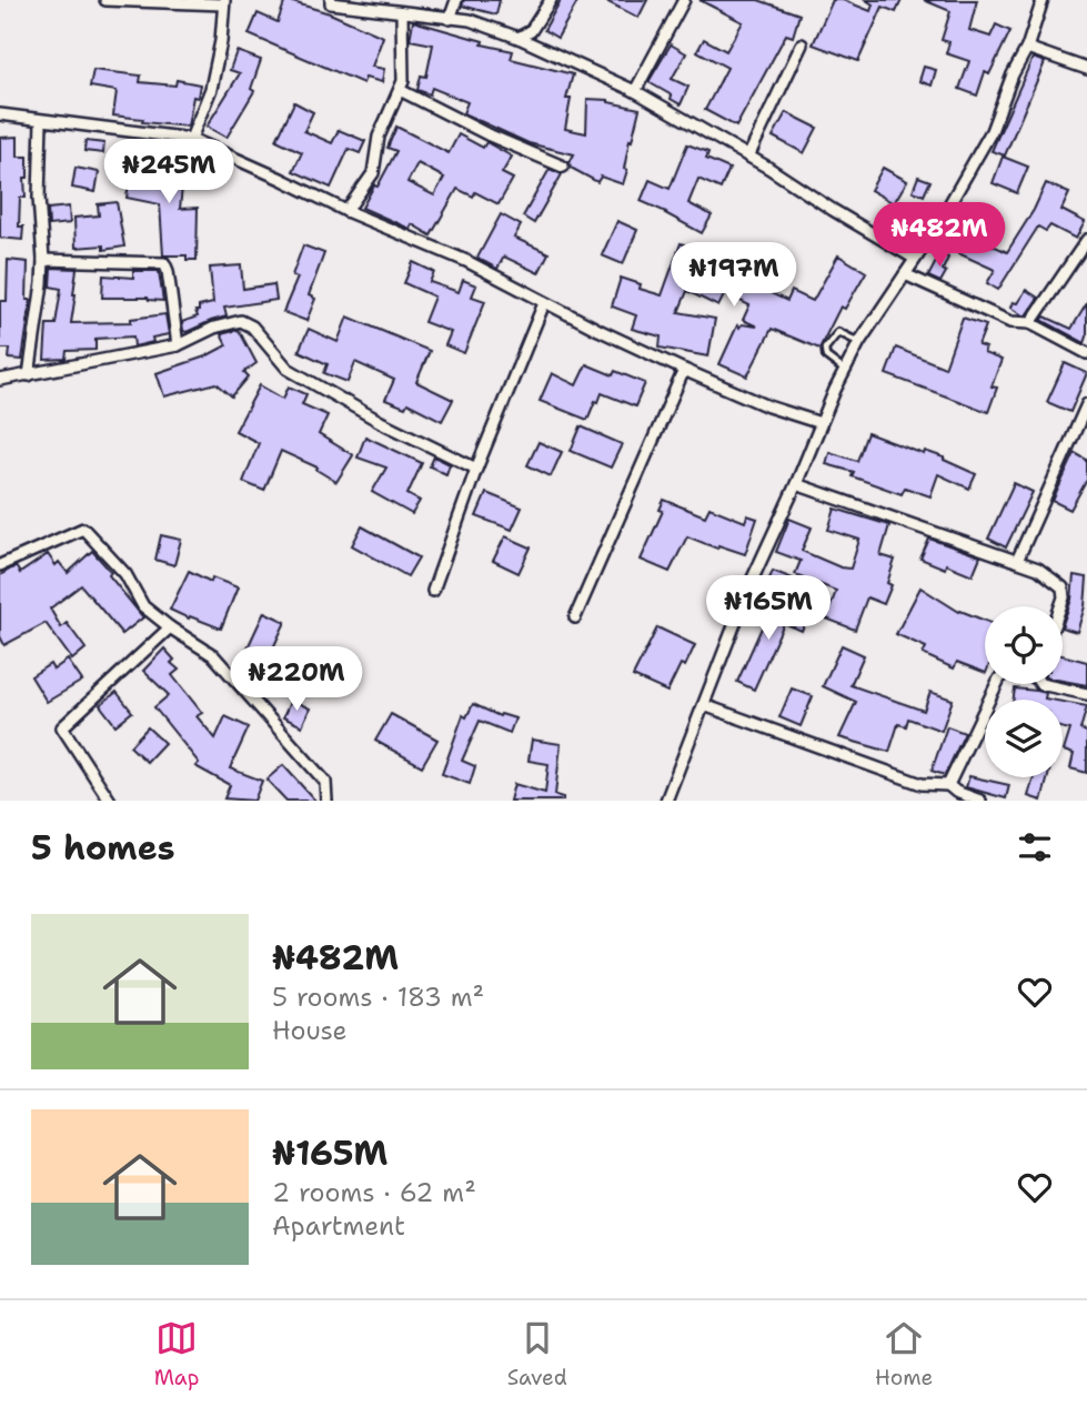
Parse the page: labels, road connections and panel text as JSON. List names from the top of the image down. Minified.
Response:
{"page":{"price":["₦245M","₦482M","₦197M","₦165M","₦220M"],"heading":"5 homes","list":[{"name":"₦482M","note":"5 rooms · 183 m² · House"},{"name":"₦165M","note":"2 rooms · 62 m² · Apartment"}],"tabs":["Map","Saved","Home"]}}
